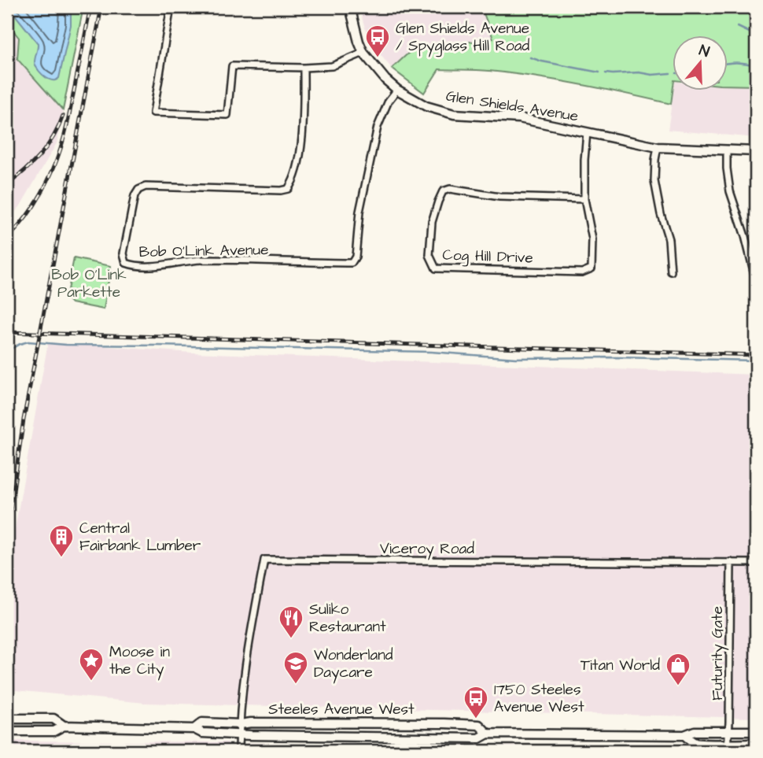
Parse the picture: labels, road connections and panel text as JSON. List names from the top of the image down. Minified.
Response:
{"streets":{"main road":["Glen Shields Avenue","Steeles Avenue West"],"street":["Bob O'Link Avenue","Cog Hill Drive","Viceroy Road","Futurity Gate"]},"crossings":[["Glen Shields Avenue","Bob O'Link Avenue"],["Glen Shields Avenue","Cog Hill Drive"],["Viceroy Road","Futurity Gate"],["Viceroy Road","Steeles Avenue West"],["Futurity Gate","Steeles Avenue West"]],"parks":["Bob O'Link Parkette"],"places":{"bus stop":["Glen Shields Avenue / Spyglass Hill Road","1750 Steeles Avenue West"],"building":["Central Fairbank Lumber"],"restaurant":["Suliko Restaurant"],"place":["Moose in the City"],"school or university":["Wonderland Daycare"],"shop":["Titan World"]},"north":"top"}
